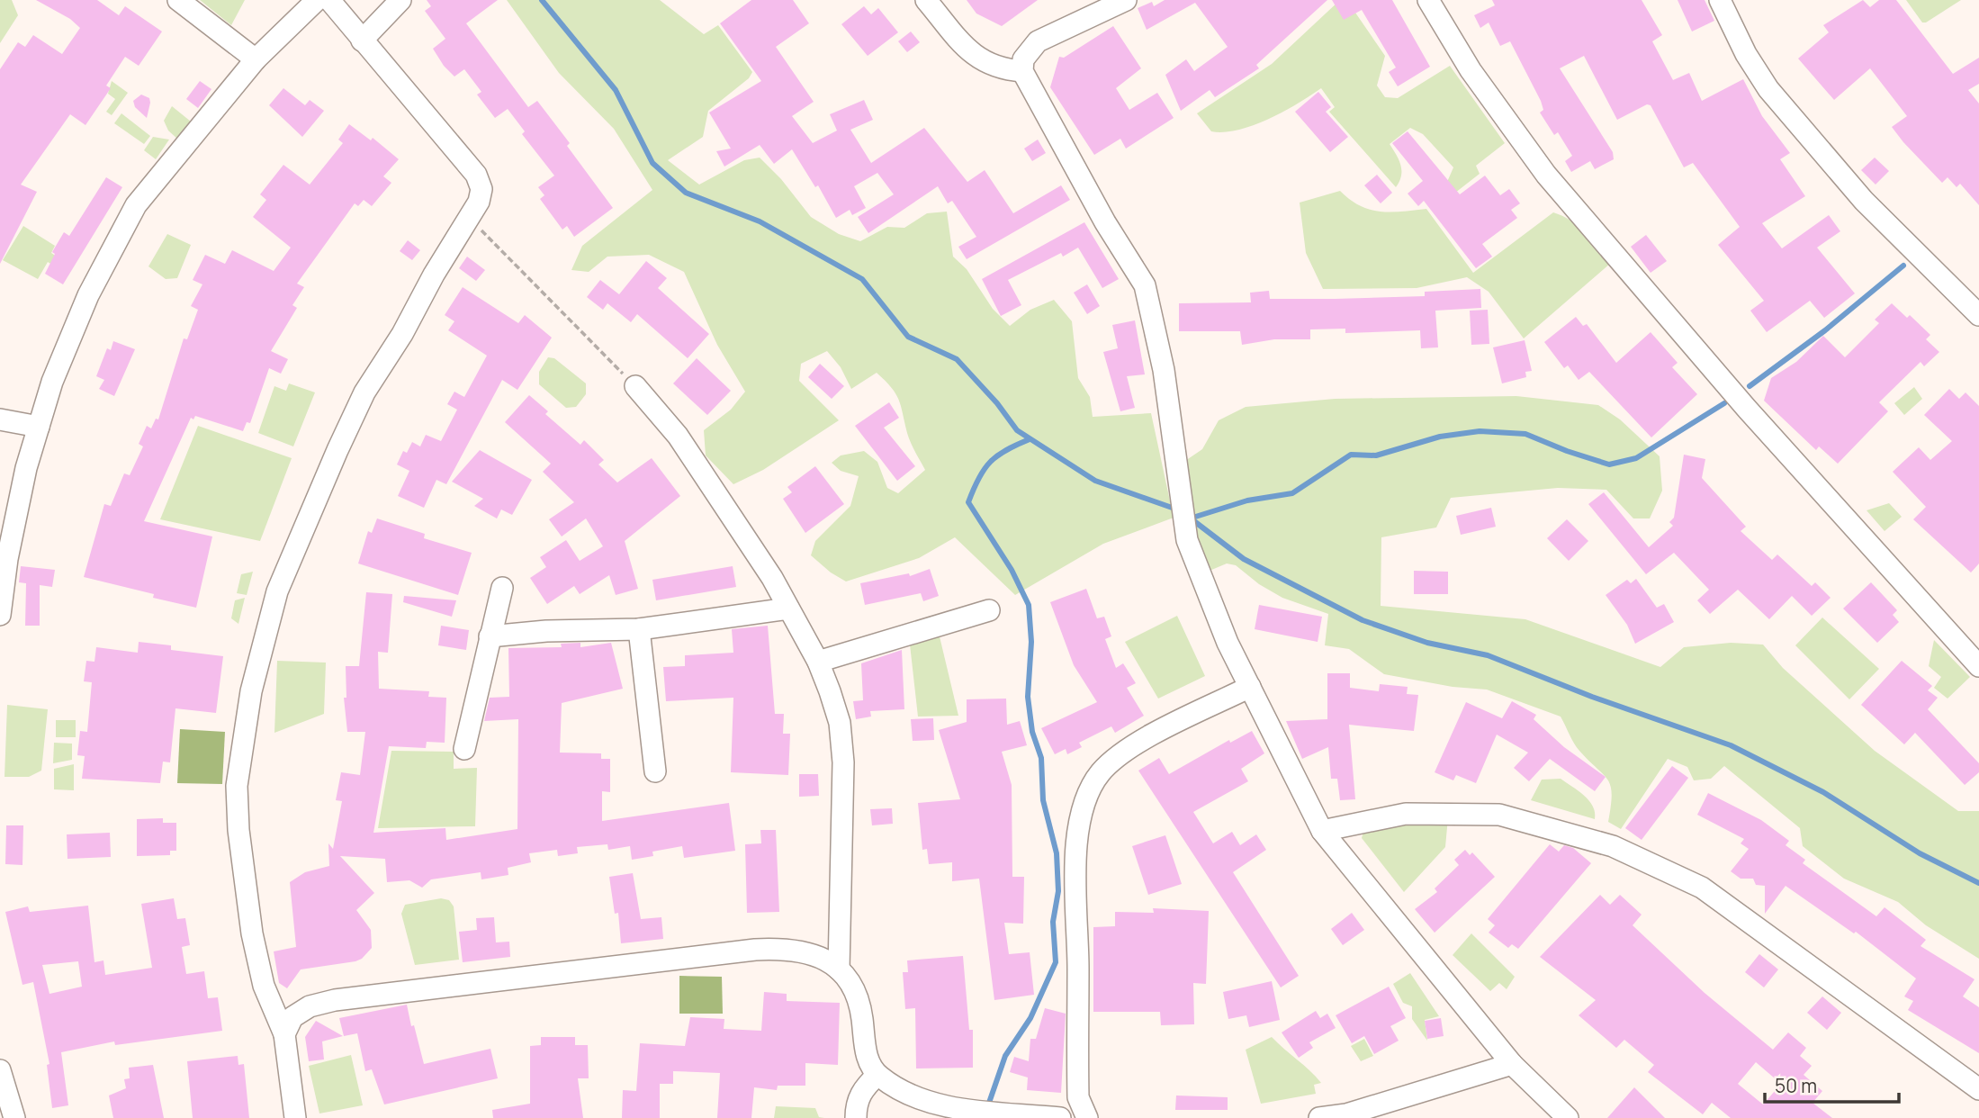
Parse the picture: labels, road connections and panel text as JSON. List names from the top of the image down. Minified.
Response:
{"scale_bar":"50 m"}
